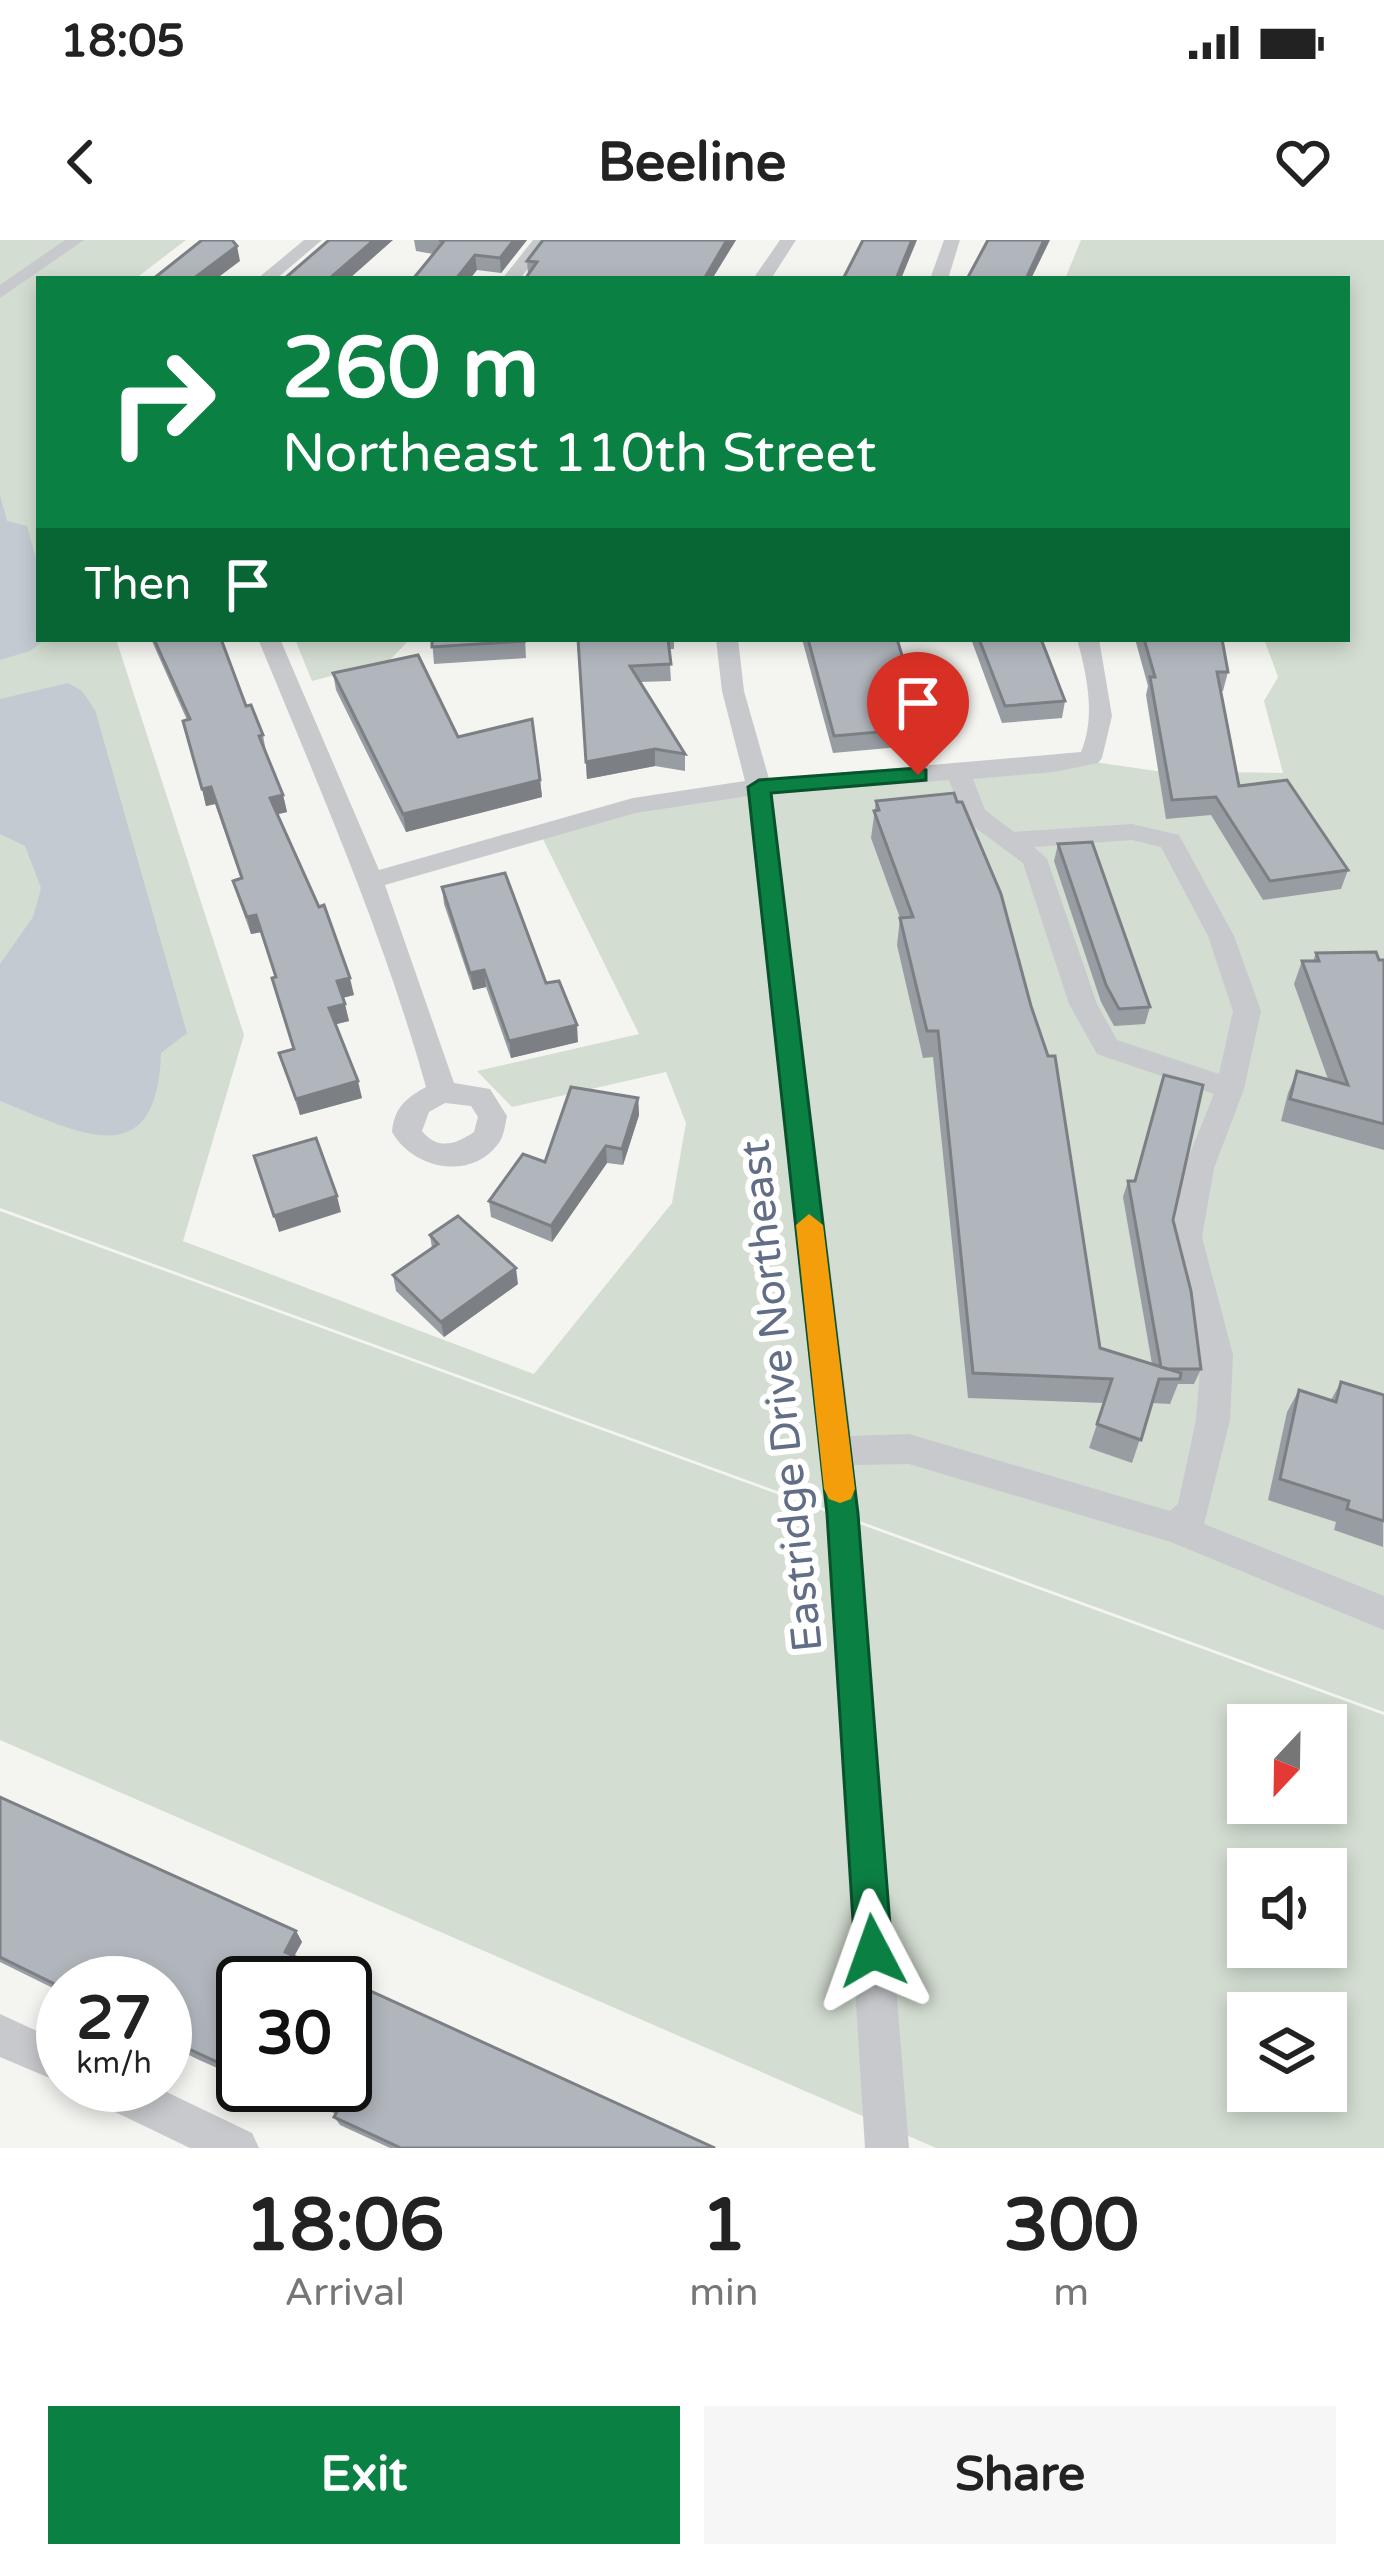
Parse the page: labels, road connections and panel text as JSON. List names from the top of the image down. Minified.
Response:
{"streets":{"street":["Eastridge Drive Northeast"]},"north":"bottom","page":{"status":"18:05","header":"Beeline","turn":["260 m","Northeast 110th Street"],"then":"Then","speed":"27 km/h","limit":"30","eta":["18:06","Arrival","1","min","300","m"],"buttons":["Exit","Share"]}}
